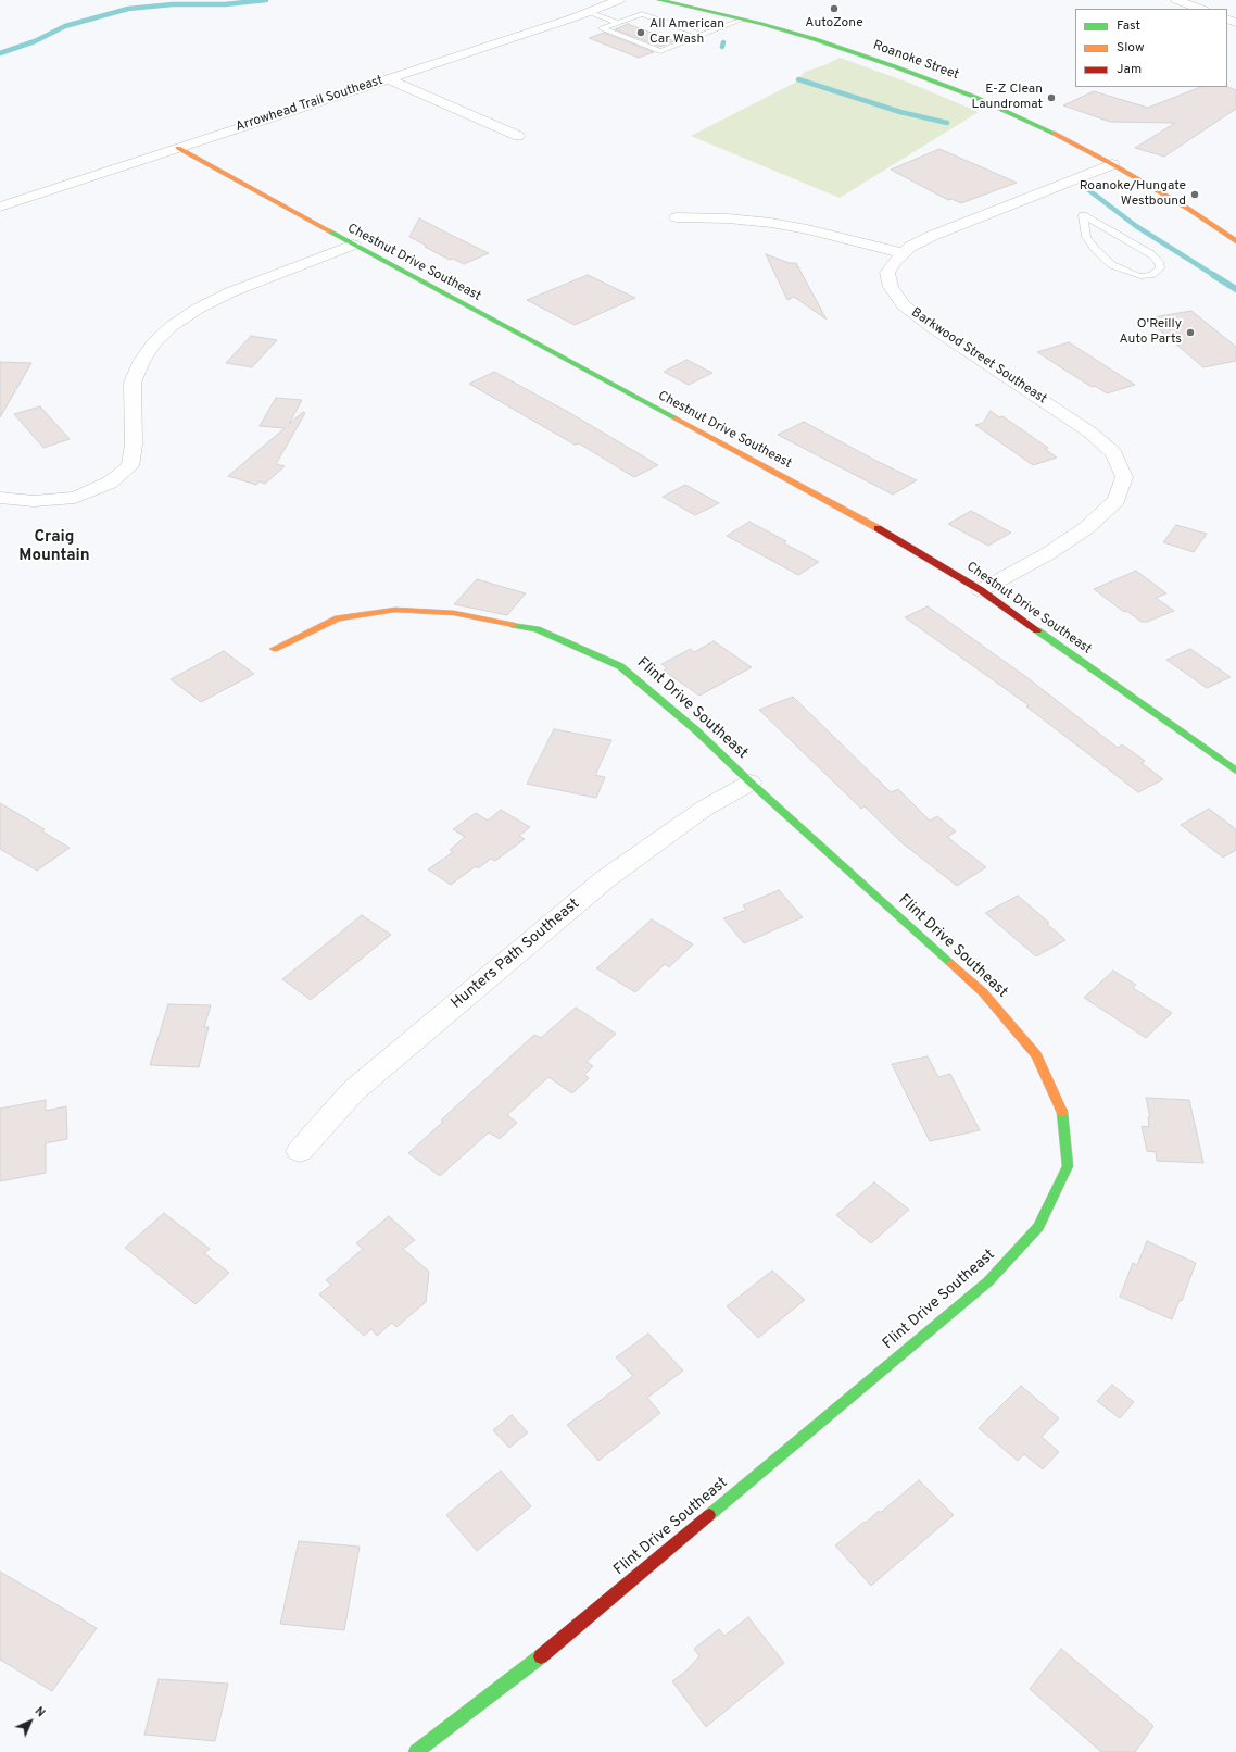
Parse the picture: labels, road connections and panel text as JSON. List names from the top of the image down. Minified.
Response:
{"streets":{"street":["Roanoke Street","Arrowhead Trail Southeast","Chestnut Drive Southeast","Barkwood Street Southeast","Flint Drive Southeast","Hunters Path Southeast"]},"crossings":[["Roanoke Street","Barkwood Street Southeast"],["Arrowhead Trail Southeast","Chestnut Drive Southeast"],["Chestnut Drive Southeast","Barkwood Street Southeast"],["Flint Drive Southeast","Hunters Path Southeast"]],"districts":["Craig Mountain"],"places":["AutoZone","All American Car Wash","E-Z Clean Laundromat","Roanoke/Hungate Westbound","O'Reilly Auto Parts"],"legend":["Fast","Slow","Jam"],"north":"top right"}
